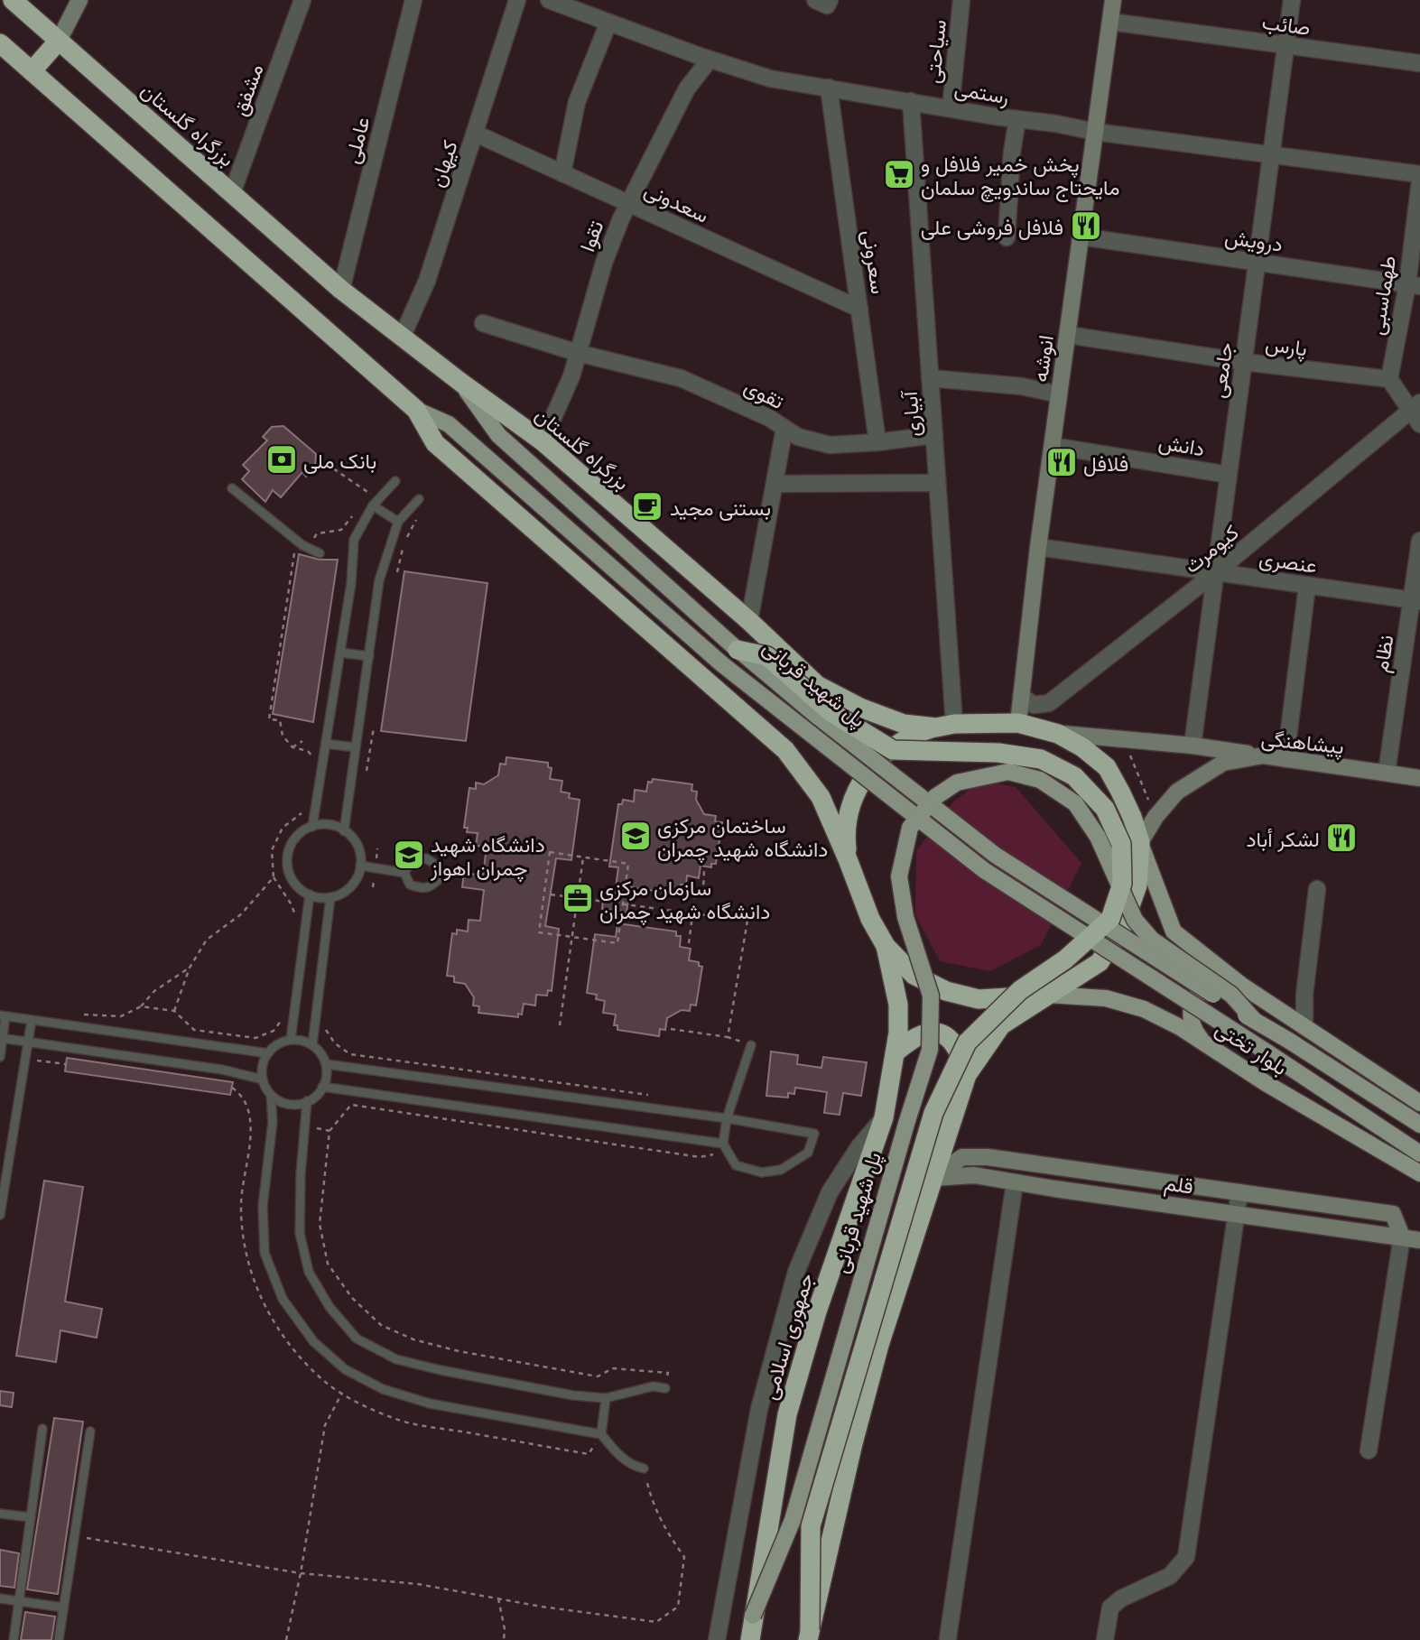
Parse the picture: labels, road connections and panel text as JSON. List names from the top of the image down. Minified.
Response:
{"streets":{"highway":["بزرگراه گلستان","پل شهید قربانی","جمهوری اسلامی"],"main road":["بلوار تختی"],"street":["صائب","سیاحتی","مشفق","رستمی","عاملی","کیهان","سعدونی","تقوا","درویش","سعرونی","طهماسبی","پارس","انوشه","جامعی","تقوی","آبیاری","دانش","کیومرث","عنصری","نظام","پیشاهنگی","قلم"]},"crossings":[["صائب","انوشه"],["صائب","جامعی"],["سیاحتی","رستمی"],["مشفق","بزرگراه گلستان"],["رستمی","تقوا"],["رستمی","سعرونی"],["رستمی","انوشه"],["رستمی","جامعی"],["رستمی","آبیاری"],["بزرگراه گلستان","عاملی"],["بزرگراه گلستان","کیهان"],["بزرگراه گلستان","تقوا"],["بزرگراه گلستان","انوشه"],["بزرگراه گلستان","آبیاری"],["بزرگراه گلستان","پیشاهنگی"],["کیهان","سعدونی"],["سعدونی","تقوا"],["سعدونی","سعرونی"],["تقوا","تقوی"],["درویش","طهماسبی"],["درویش","انوشه"],["درویش","جامعی"],["سعرونی","تقوی"],["طهماسبی","پارس"],["پارس","انوشه"],["پارس","جامعی"],["انوشه","دانش"],["انوشه","کیومرث"],["انوشه","عنصری"],["جامعی","دانش"],["جامعی","کیومرث"],["جامعی","عنصری"],["تقوی","آبیاری"],["کیومرث","عنصری"],["عنصری","نظام"],["نظام","پیشاهنگی"],["پل شهید قربانی","جمهوری اسلامی"]],"places":{"supermarket":["پخش خمیر فلافل و مایحتاج ساندویچ سلمان"],"restaurant":["فلافل فروشی علی","فلافل","لشكر أباد"],"bank":["بانک ملی"],"cafe":["بستنی مجید"],"school or university":["ساختمان مرکزی دانشگاه شهید چمران","دانشگاه شهید چمران اهواز"],"office":["سازمان مرکزی دانشگاه شهید چمران"]}}
